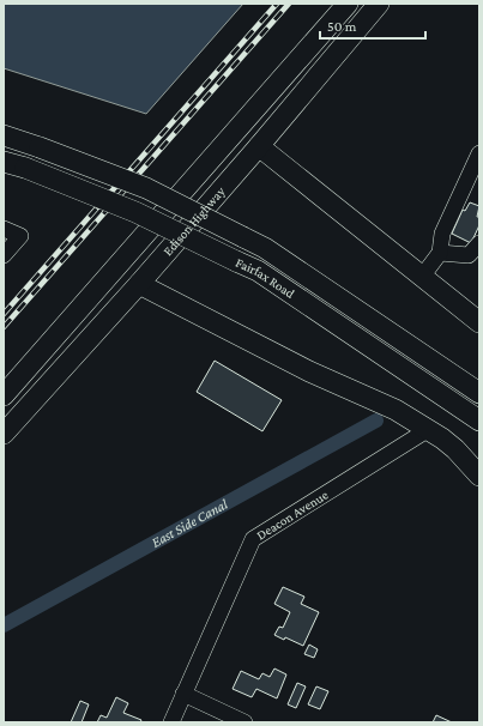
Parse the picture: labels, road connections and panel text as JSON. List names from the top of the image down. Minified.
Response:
{"streets":{"main road":["Edison Highway","Fairfax Road"],"street":["Deacon Avenue"]},"water":["East Side Canal"],"scale_bar":"50 m"}
